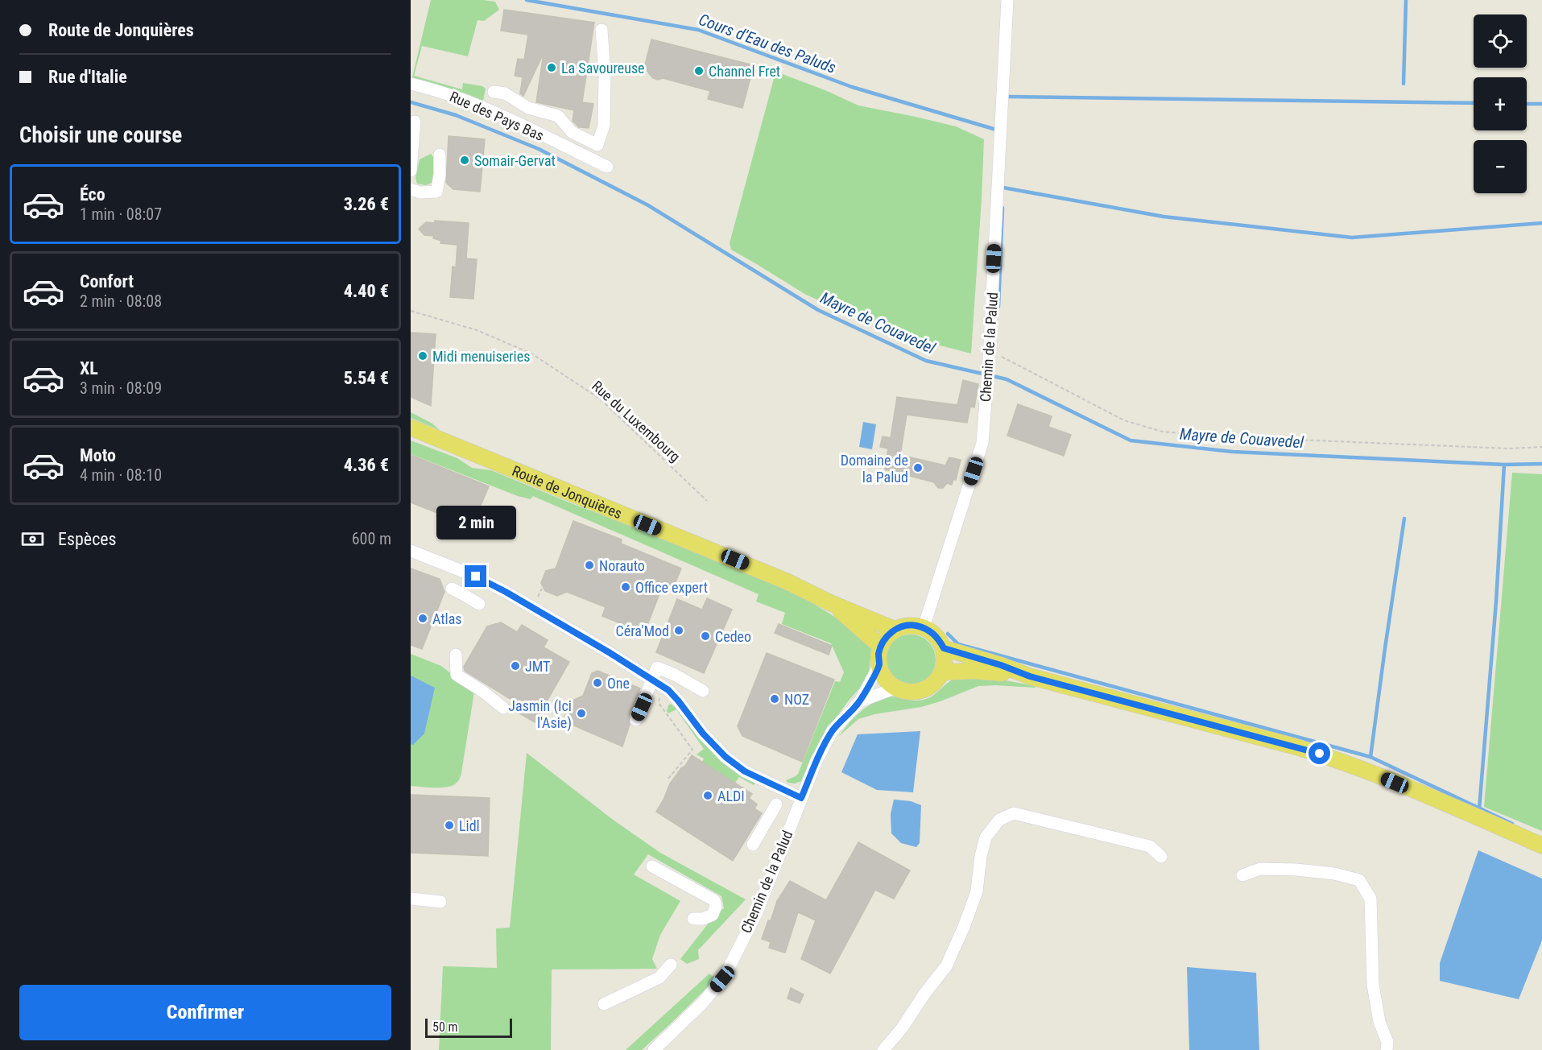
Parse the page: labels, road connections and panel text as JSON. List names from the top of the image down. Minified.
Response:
{"streets":{"main road":["Route de Jonquières"],"street":["Rue des Pays Bas","Chemin de la Palud"],"path":["Rue du Luxembourg"]},"crossings":[["Chemin de la Palud","Route de Jonquières"]],"water":["Cours d'Eau des Paluds","Mayre de Couavedel"],"places":["La Savoureuse","Channel Fret","Somair-Gervat","Midi menuiseries","Domaine de la Palud","Norauto","Office expert","Atlas","Céra'Mod","Cedeo","JMT","One","NOZ","Jasmin (Ici l'Asie)","ALDI","Lidl"],"scale_bar":"50 m","page":{"banner":["Route de Jonquières","Rue d'Italie"],"map_buttons":["+","−"],"heading":"Choisir une course","list":[{"name":"Éco","note":"1 min · 08:07","value":"3.26 €"},{"name":"Confort","note":"2 min · 08:08","value":"4.40 €"},{"name":"XL","note":"3 min · 08:09","value":"5.54 €"},{"name":"Moto","note":"4 min · 08:10","value":"4.36 €"}],"bubble":"2 min","pay":["Espèces","600 m"],"buttons":"Confirmer","scale":"50 m"}}
